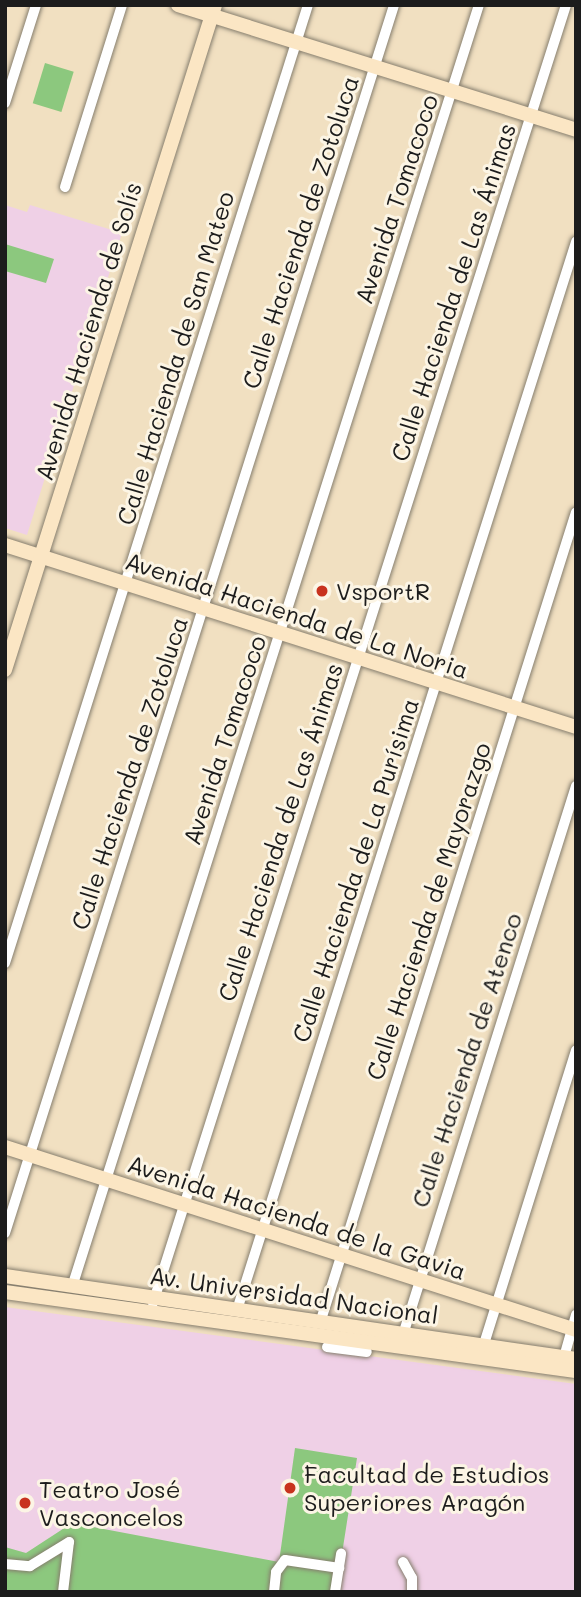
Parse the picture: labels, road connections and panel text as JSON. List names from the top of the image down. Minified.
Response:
{"streets":{"street":["Avenida Tomacoco","Calle Hacienda de Zotoluca","Calle Hacienda de Las Ánimas","Avenida Hacienda de Solís","Calle Hacienda de San Mateo","Avenida Hacienda de La Noria","Calle Hacienda de La Purísima","Calle Hacienda de Mayorazgo","Calle Hacienda de Atenco","Avenida Hacienda de la Gavia","Av. Universidad Nacional"]},"crossings":[["Avenida Tomacoco","Avenida Hacienda de La Noria"],["Avenida Tomacoco","Avenida Hacienda de la Gavia"],["Avenida Tomacoco","Av. Universidad Nacional"],["Calle Hacienda de Zotoluca","Avenida Hacienda de La Noria"],["Calle Hacienda de Zotoluca","Avenida Hacienda de la Gavia"],["Calle Hacienda de Las Ánimas","Avenida Hacienda de La Noria"],["Calle Hacienda de Las Ánimas","Avenida Hacienda de la Gavia"],["Calle Hacienda de Las Ánimas","Av. Universidad Nacional"],["Avenida Hacienda de Solís","Avenida Hacienda de La Noria"],["Calle Hacienda de San Mateo","Avenida Hacienda de La Noria"],["Avenida Hacienda de La Noria","Calle Hacienda de La Purísima"],["Avenida Hacienda de La Noria","Calle Hacienda de Mayorazgo"],["Calle Hacienda de La Purísima","Avenida Hacienda de la Gavia"],["Calle Hacienda de La Purísima","Av. Universidad Nacional"],["Calle Hacienda de Mayorazgo","Avenida Hacienda de la Gavia"],["Calle Hacienda de Mayorazgo","Av. Universidad Nacional"],["Calle Hacienda de Atenco","Avenida Hacienda de la Gavia"],["Calle Hacienda de Atenco","Av. Universidad Nacional"]],"places":["VsportR","Facultad de Estudios Superiores Aragón","Teatro José Vasconcelos"]}
